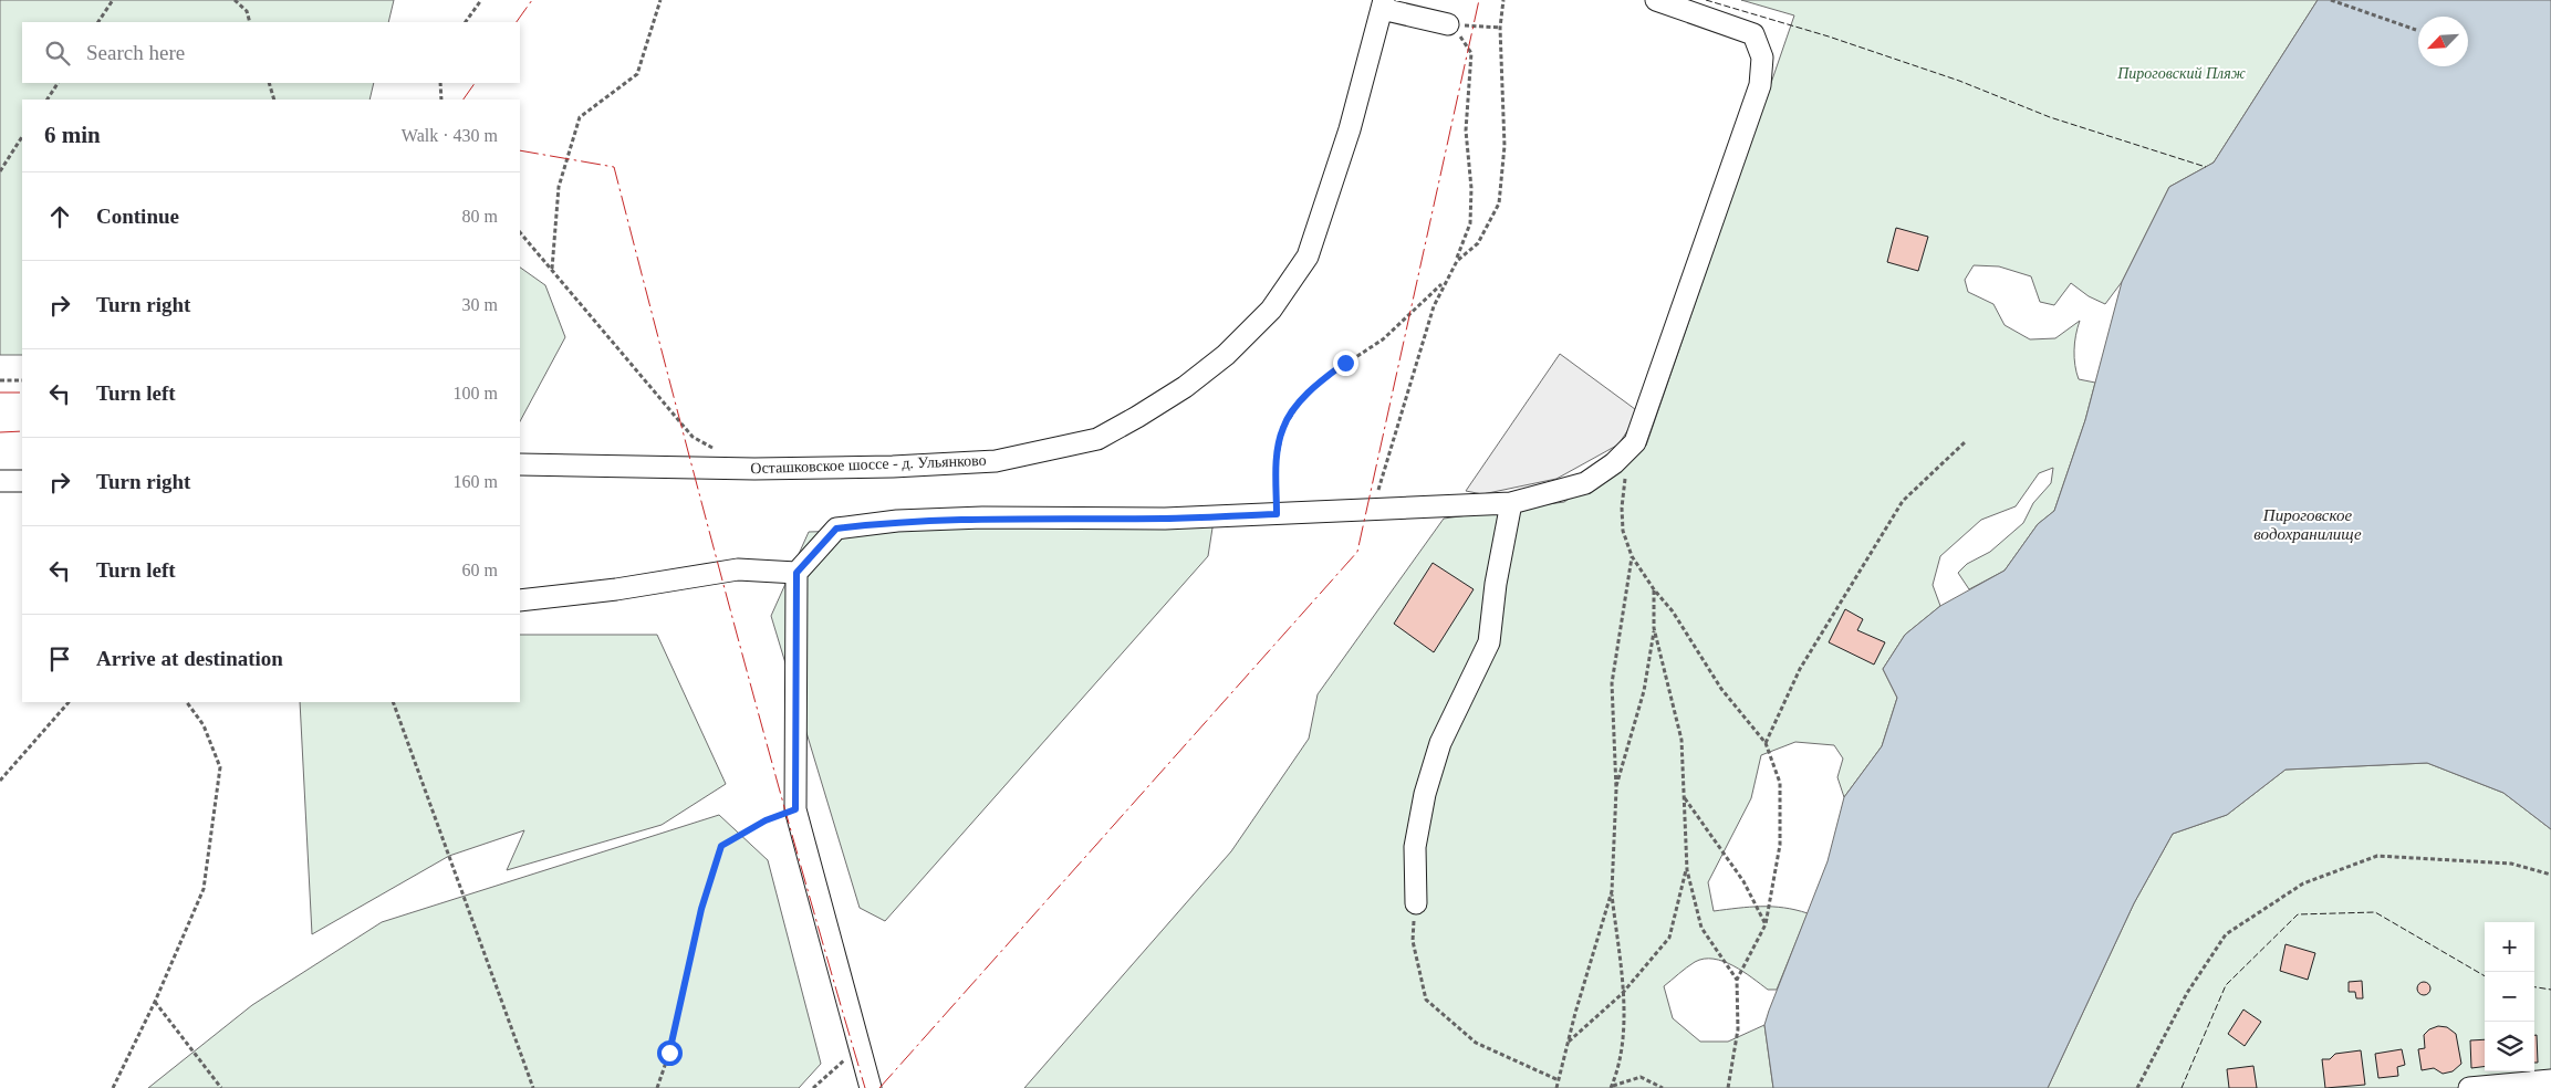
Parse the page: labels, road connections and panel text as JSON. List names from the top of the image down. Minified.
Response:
{"streets":{"street":["Осташковское шоссе - д. Ульянково"]},"water":["Пироговское водохранилище"],"parks":["Пироговский Пляж"],"north":"bottom left","page":{"search":"Search here","heading":["6 min","Walk · 430 m"],"list":[["Continue","80 m"],["Turn right","30 m"],["Turn left","100 m"],["Turn right","160 m"],["Turn left","60 m"],"Arrive at destination"],"map_buttons":["+","−"]}}
